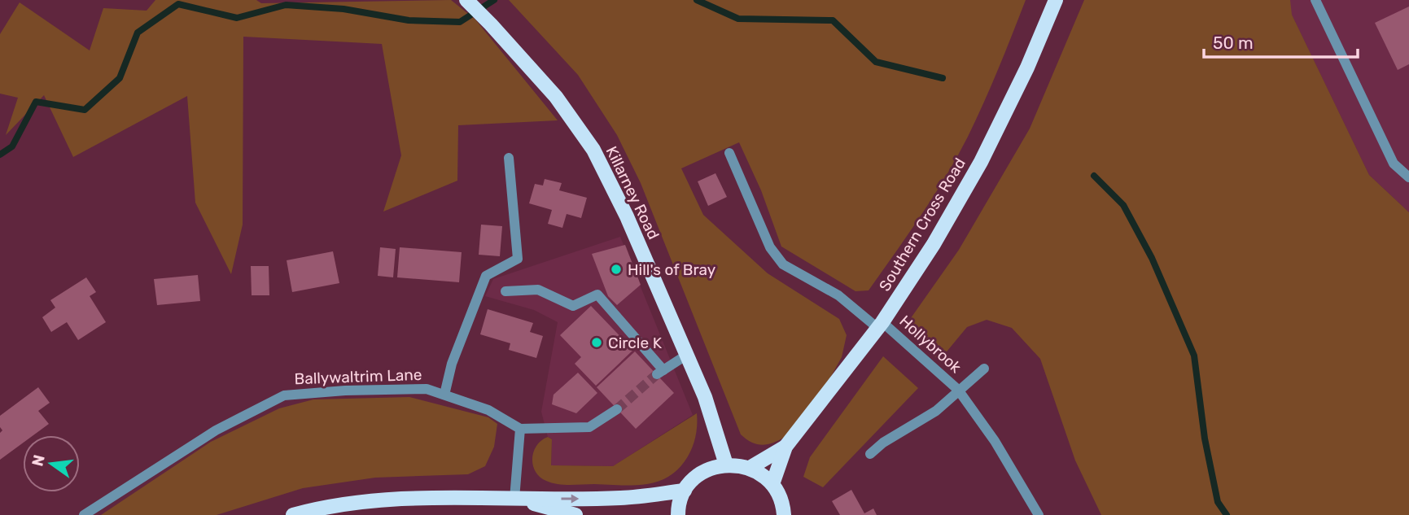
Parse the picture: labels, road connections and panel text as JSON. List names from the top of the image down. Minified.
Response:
{"streets":{"main road":["Killarney Road","Southern Cross Road"],"street":["Hollybrook","Ballywaltrim Lane"]},"crossings":[["Southern Cross Road","Hollybrook"]],"places":["Hill's of Bray","Circle K"],"scale_bar":"50 m","north":"left"}
